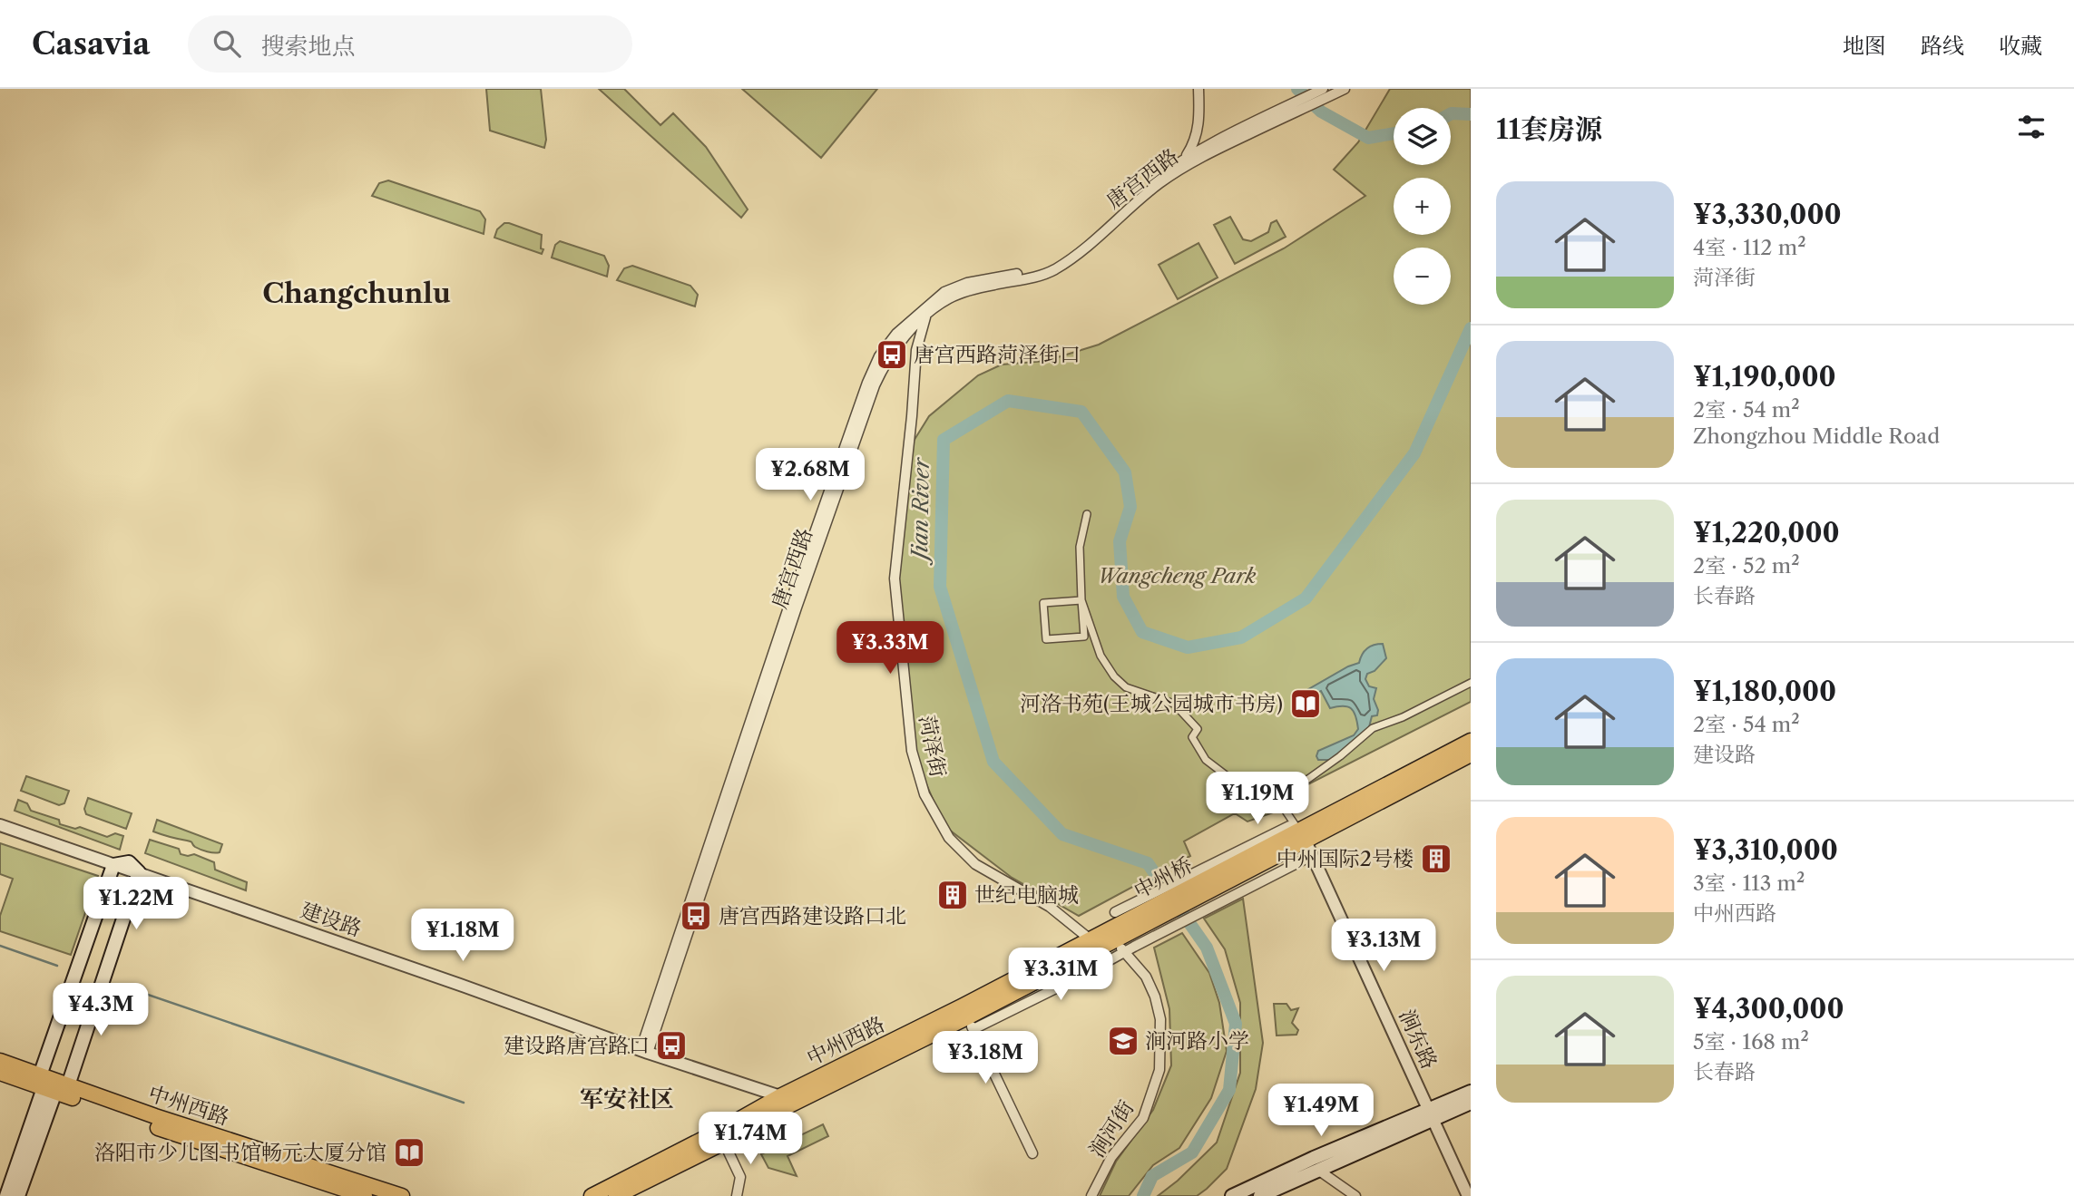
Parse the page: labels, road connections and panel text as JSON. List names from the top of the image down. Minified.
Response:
{"streets":{"main road":["中州桥","中州西路"],"street":["唐宫西路","菏泽街","建设路","涧东路","涧河街"]},"crossings":[["唐宫西路","菏泽街"],["唐宫西路","建设路"],["菏泽街","中州西路"],["中州桥","涧东路"],["中州桥","中州西路"],["中州桥","涧河街"],["建设路","中州西路"],["中州西路","涧河街"]],"districts":["Changchunlu","军安社区"],"water":["Jian River"],"parks":["Wangcheng Park"],"places":{"bus stop":["唐宫西路菏泽街口","唐宫西路建设路口北","建设路唐宫路口"],"library":["河洛书苑(王城公园城市书房)","洛阳市少儿图书馆畅元大厦分馆"],"building":["中州国际2号楼","世纪电脑城"],"school or university":["涧河路小学"]},"page":{"header":"Casavia","search":"搜索地点","nav":["地图","路线","收藏"],"heading":"11套房源","map_buttons":["+","−"],"list":[{"name":"¥3,330,000","note":"4室 · 112 m² · 菏泽街"},{"name":"¥1,190,000","note":"2室 · 54 m² · Zhongzhou Middle Road"},{"name":"¥1,220,000","note":"2室 · 52 m² · 长春路"},{"name":"¥1,180,000","note":"2室 · 54 m² · 建设路"},{"name":"¥3,310,000","note":"3室 · 113 m² · 中州西路"},{"name":"¥4,300,000","note":"5室 · 168 m² · 长春路"}],"price":["¥2.68M","¥3.33M","¥1.19M","¥1.22M","¥1.18M","¥3.13M","¥3.31M","¥4.3M","¥3.18M","¥1.49M","¥1.74M"]}}
